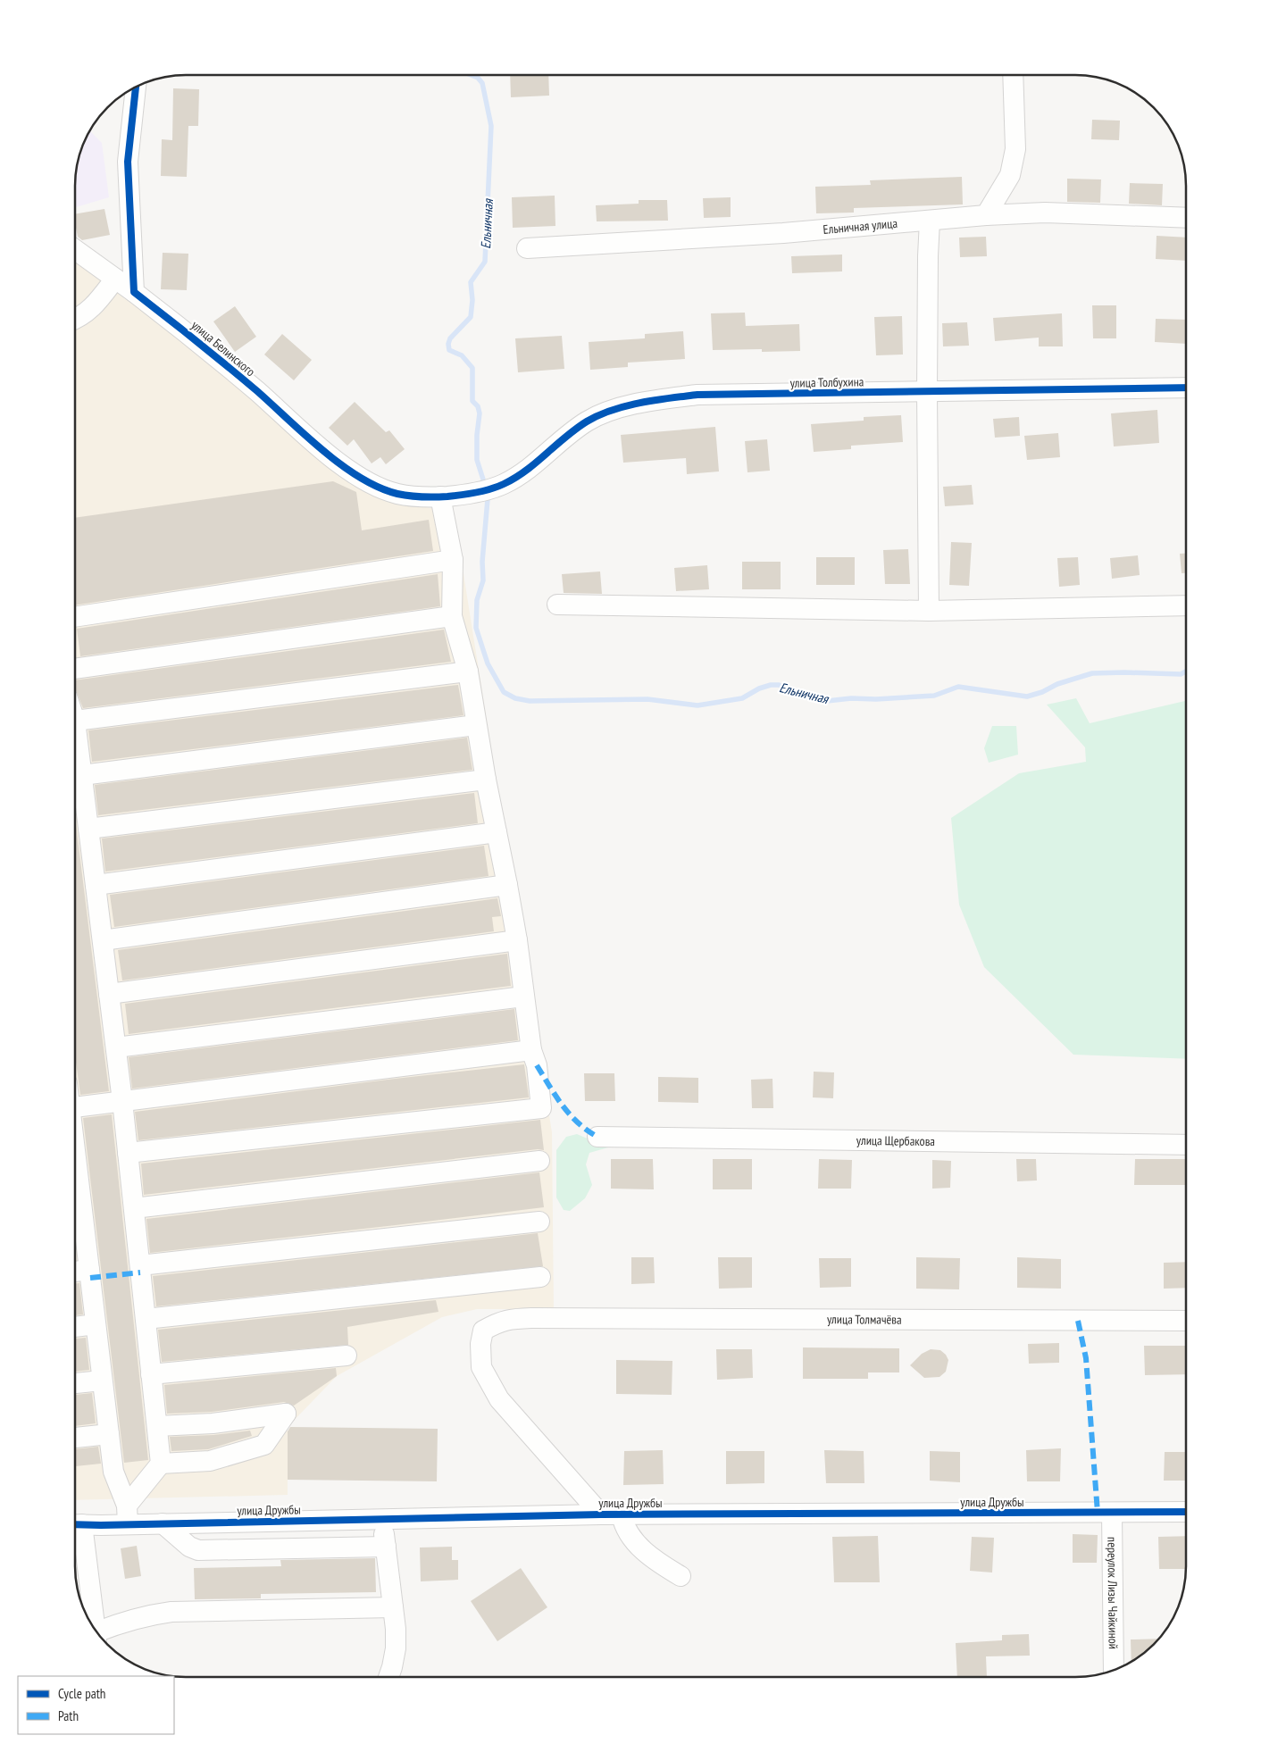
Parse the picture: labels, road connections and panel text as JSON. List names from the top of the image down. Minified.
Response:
{"streets":{"street":["Ельничная улица","улица Белинского","улица Толбухина","улица Щербакова","улица Толмачёва","улица Дружбы","переулок Лизы Чайкиной"]},"crossings":[["улица Белинского","улица Толбухина"],["улица Толмачёва","улица Дружбы"],["улица Дружбы","переулок Лизы Чайкиной"]],"water":["Ельничная"],"legend":["Cycle path","Path"]}
